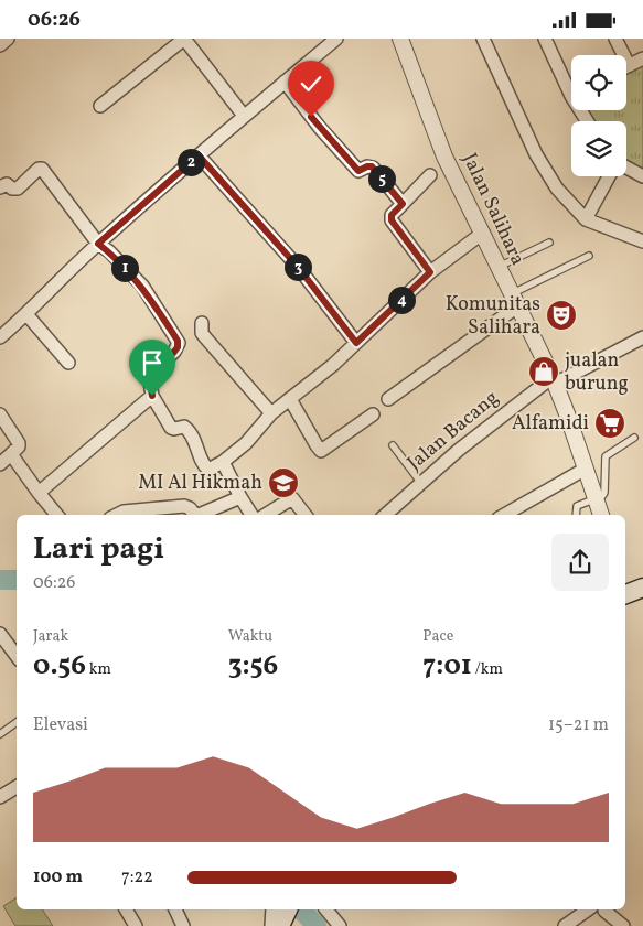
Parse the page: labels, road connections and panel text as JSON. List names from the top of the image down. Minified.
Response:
{"streets":{"street":["Jalan Salihara","Jalan Bacang"]},"crossings":[["Jalan Salihara","Jalan Bacang"]],"places":{"theatre":["Komunitas Salihara"],"shop":["jualan burung"],"supermarket":["Alfamidi"],"school or university":["MI Al Hikmah"]},"page":{"status":"06:26","pins":["2","5","3","1","4"],"heading":["Lari pagi","06:26"],"stats":[["Jarak","0.56 km"],["Waktu","3:56"],["Pace","7:01 /km"]],"chart":["Elevasi","15–21 m"],"list":[{"name":"100 m","note":"7:22"}]}}
